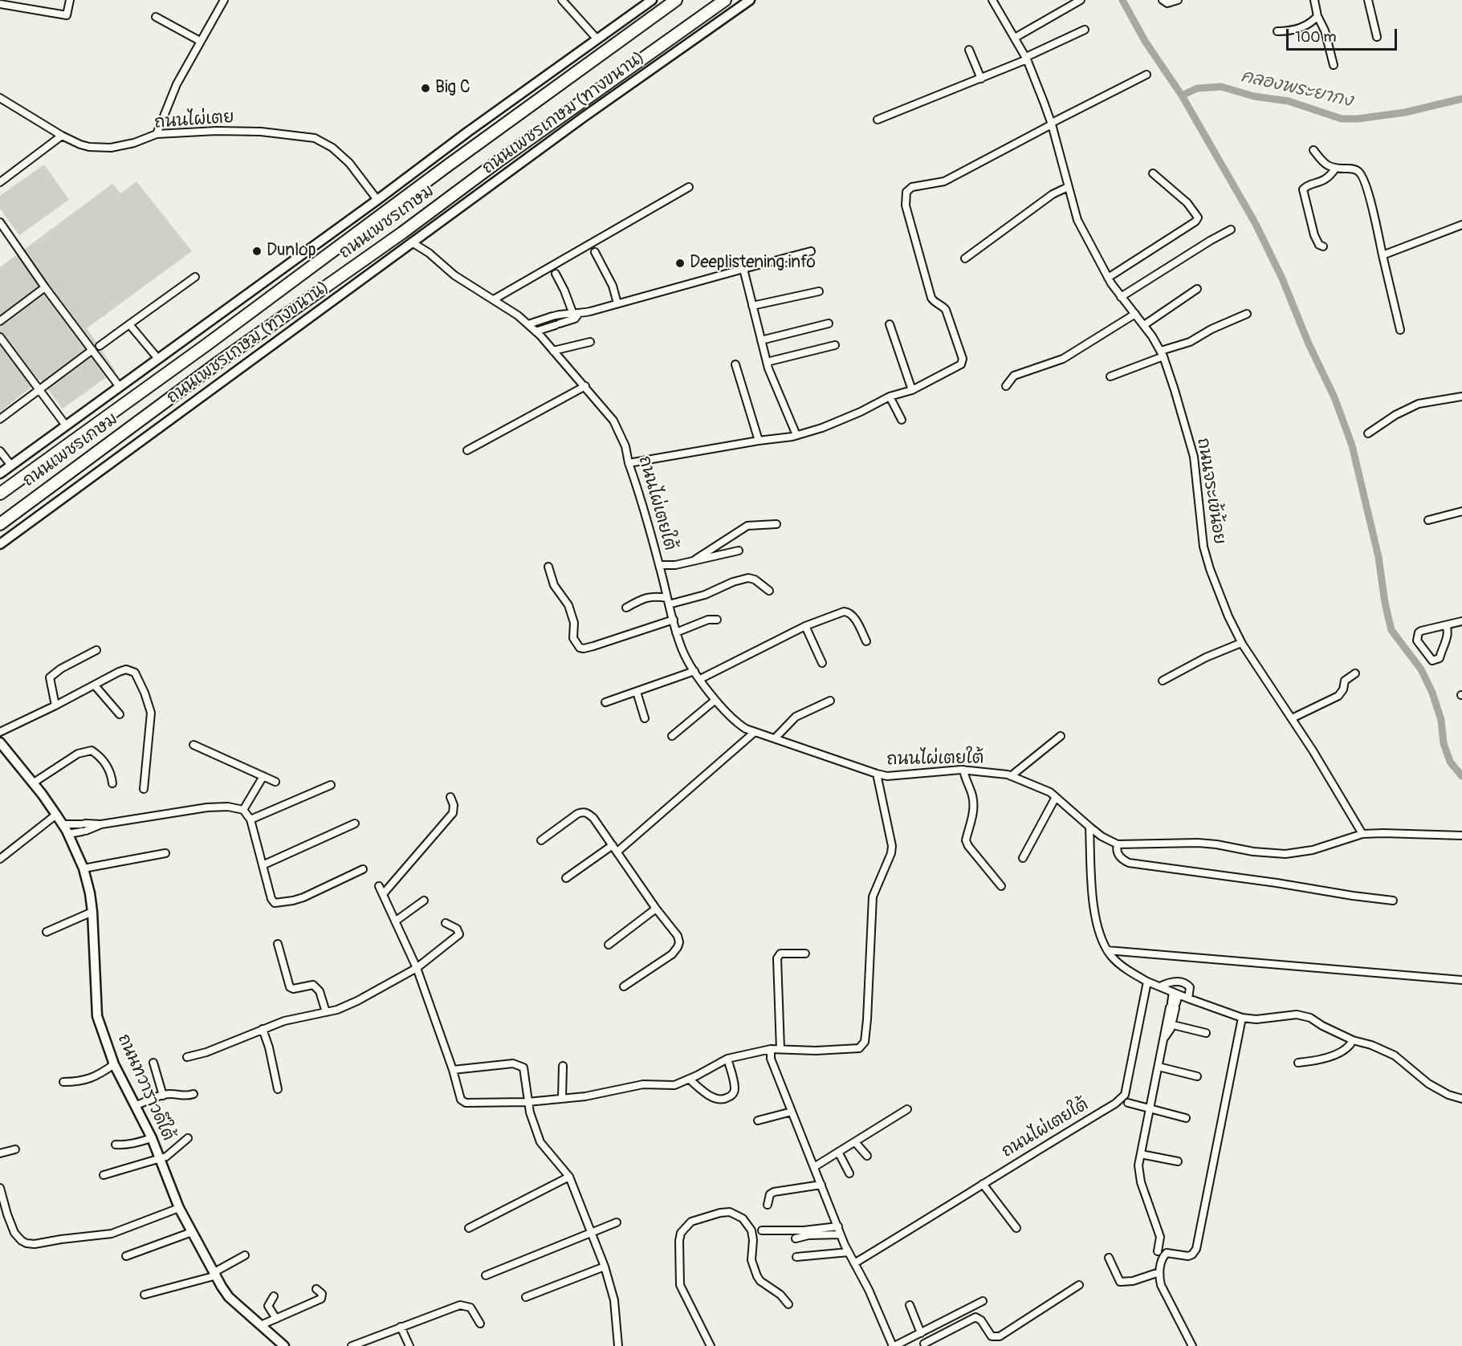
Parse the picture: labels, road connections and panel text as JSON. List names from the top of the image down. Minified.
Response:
{"streets":{"highway":["ถนนเพชรเกษม"],"main road":["ถนนเพชรเกษม (ทางขนาน)","ถนนทวาราวดีใต้"],"street":["ถนนไผ่เตย","ถนนจระเข้น้อย","ถนนไผ่เตยใต้"]},"crossings":[["ถนนเพชรเกษม (ทางขนาน)","ถนนไผ่เตยใต้"]],"water":["คลองพระยากง"],"places":["Big C","Dunlop","Deeplistening.info"],"scale_bar":"100 m"}
